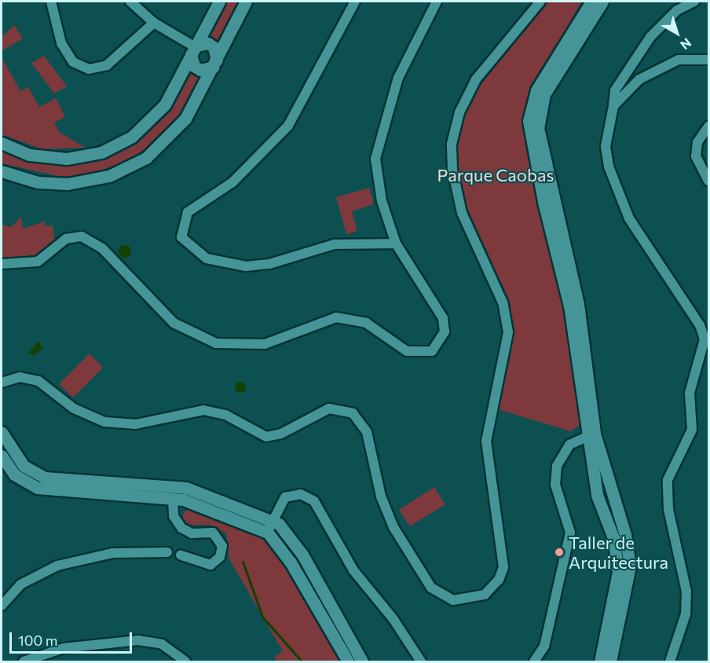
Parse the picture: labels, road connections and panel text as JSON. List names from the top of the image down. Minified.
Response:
{"parks":["Parque Caobas"],"places":["Taller de Arquitectura"],"scale_bar":"100 m","north":"bottom right"}
